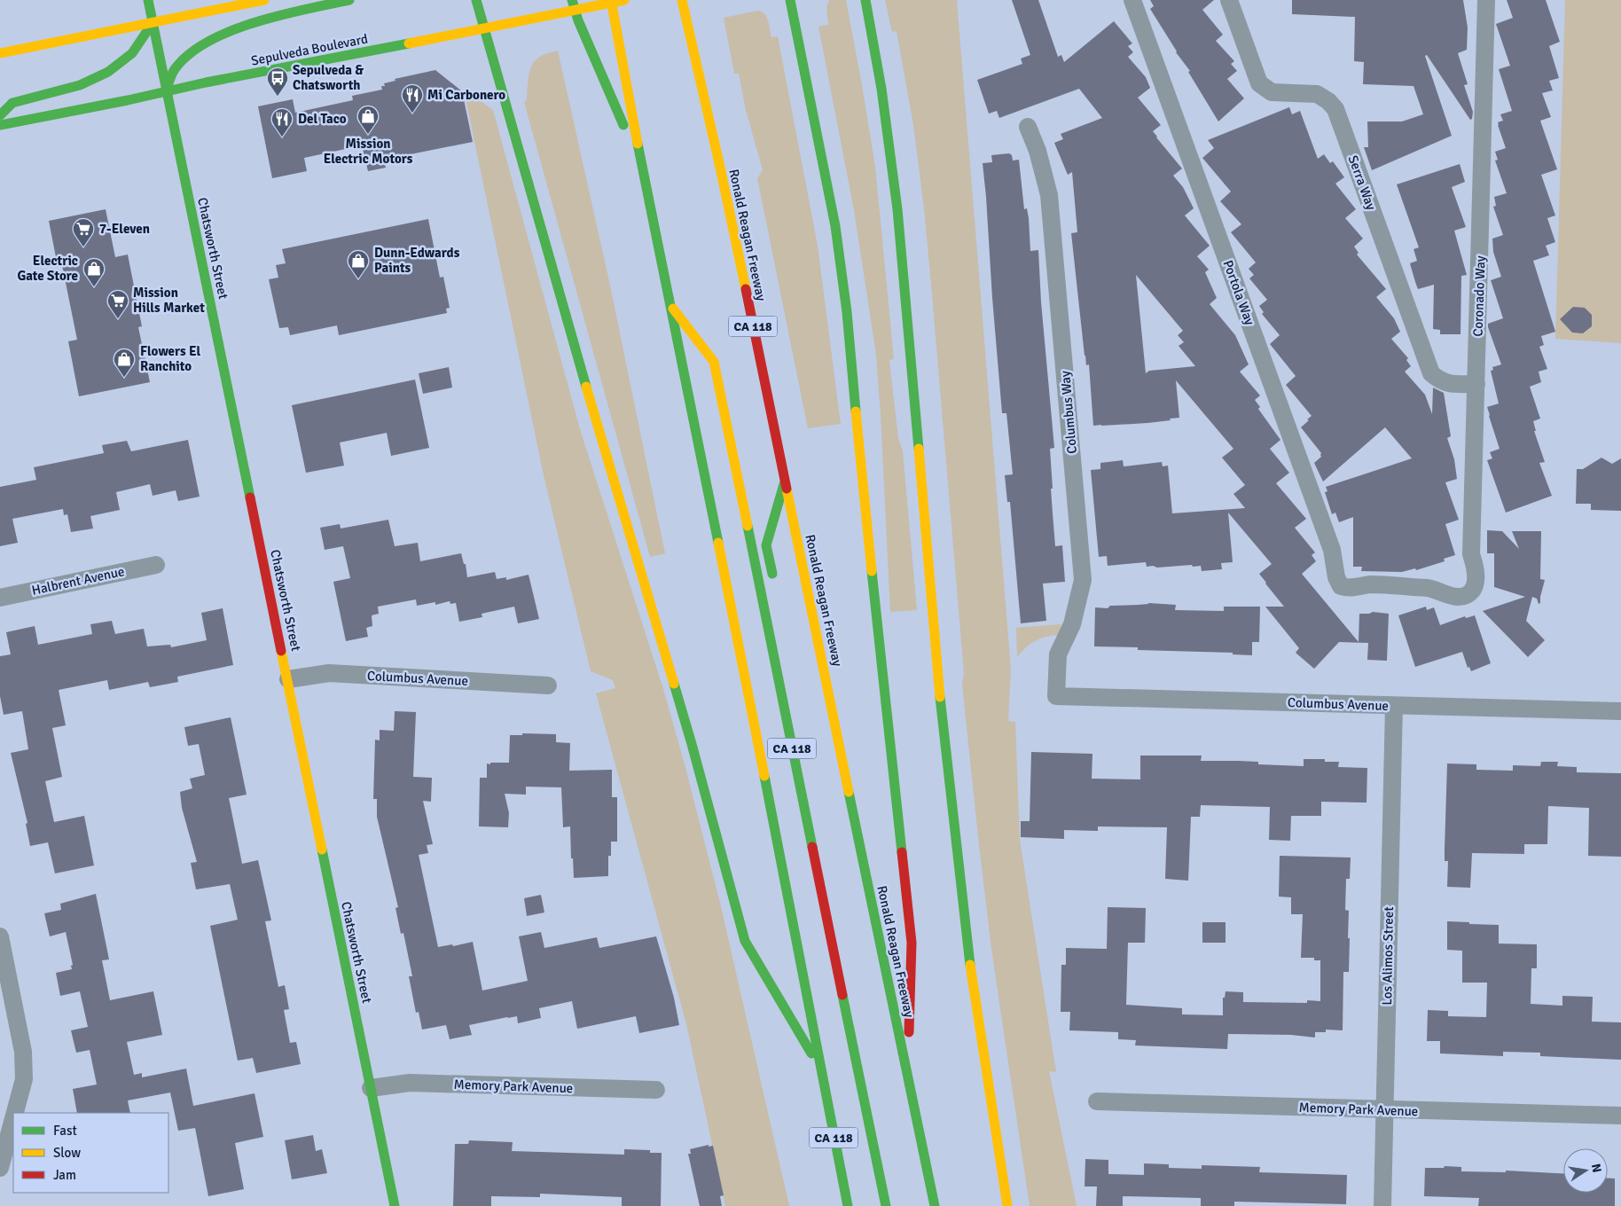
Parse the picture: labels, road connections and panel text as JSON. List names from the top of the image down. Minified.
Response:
{"streets":{"main road":["Sepulveda Boulevard","Ronald Reagan Freeway","Chatsworth Street","CA 118"],"street":["Serra Way","Portola Way","Coronado Way","Columbus Way","Halbrent Avenue","Columbus Avenue","Los Alimos Street","Memory Park Avenue"]},"crossings":[["Sepulveda Boulevard","Chatsworth Street"],["Serra Way","Coronado Way"],["Ronald Reagan Freeway","CA 118"],["Chatsworth Street","Columbus Avenue"],["Chatsworth Street","Memory Park Avenue"],["Portola Way","Coronado Way"],["Columbus Way","Columbus Avenue"],["Columbus Avenue","Los Alimos Street"],["Los Alimos Street","Memory Park Avenue"]],"places":{"bus stop":["Sepulveda & Chatsworth"],"restaurant":["Mi Carbonero","Del Taco"],"shop":["Mission Electric Motors","Dunn-Edwards Paints","Electric Gate Store","Flowers El Ranchito"],"supermarket":["7-Eleven","Mission Hills Market"]},"legend":["Fast","Slow","Jam"],"north":"right"}
